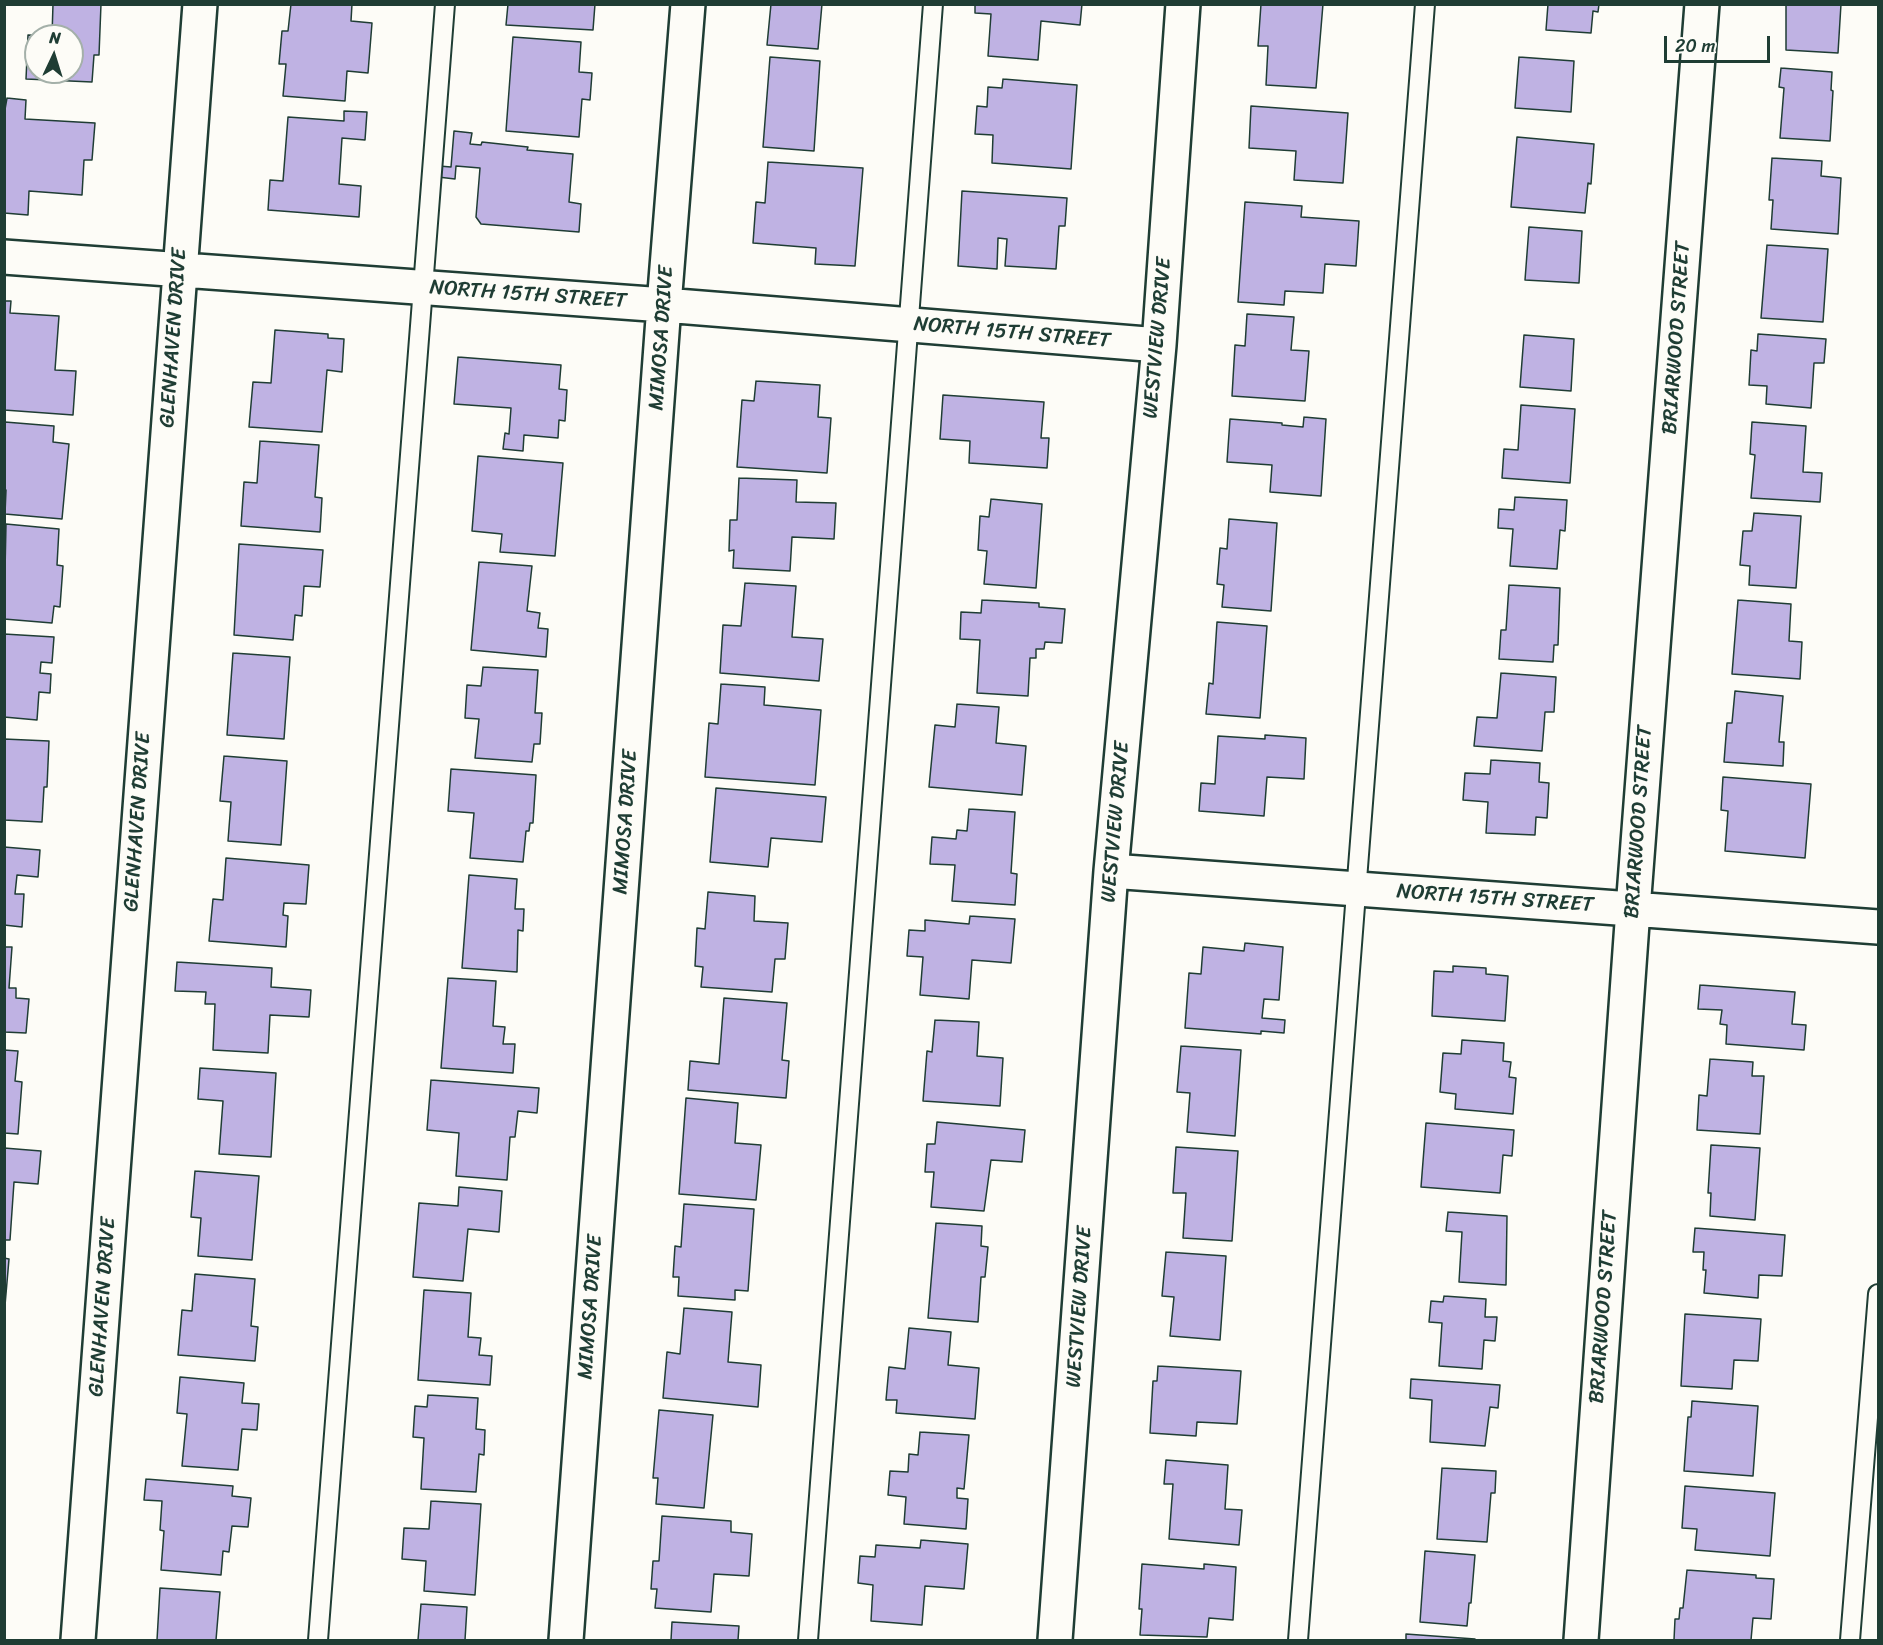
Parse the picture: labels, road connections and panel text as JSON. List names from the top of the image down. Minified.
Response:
{"streets":{"street":["NORTH 15TH STREET","GLENHAVEN DRIVE","MIMOSA DRIVE","WESTVIEW DRIVE","BRIARWOOD STREET"]},"crossings":[["NORTH 15TH STREET","GLENHAVEN DRIVE"],["NORTH 15TH STREET","MIMOSA DRIVE"],["NORTH 15TH STREET","WESTVIEW DRIVE"],["NORTH 15TH STREET","BRIARWOOD STREET"]],"scale_bar":"20 m","north":"top"}
